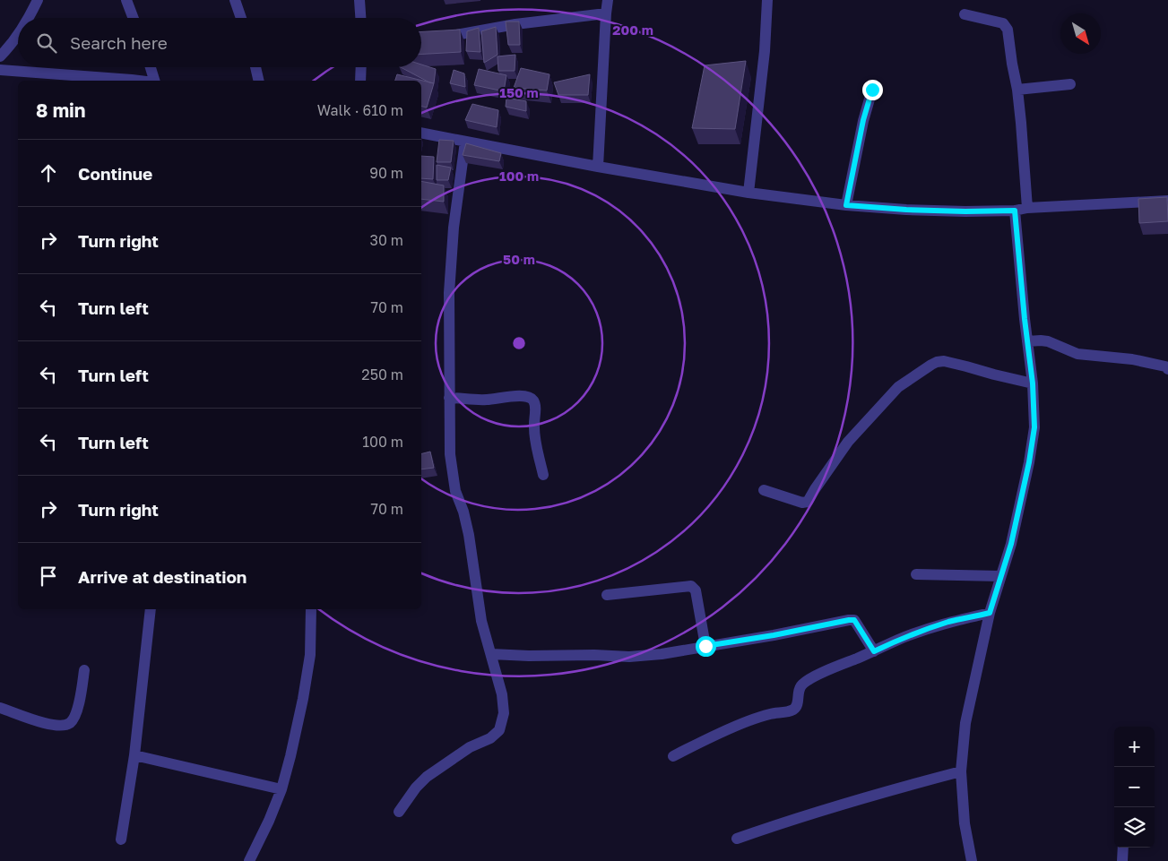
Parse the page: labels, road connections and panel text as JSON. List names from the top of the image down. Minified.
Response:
{"north":"bottom right","page":{"search":"Search here","heading":["8 min","Walk · 610 m"],"list":[["Continue","90 m"],["Turn right","30 m"],["Turn left","70 m"],["Turn left","250 m"],["Turn left","100 m"],["Turn right","70 m"],"Arrive at destination"],"map_buttons":["+","−"]},"rings":["200 m","150 m","100 m","50 m"]}
